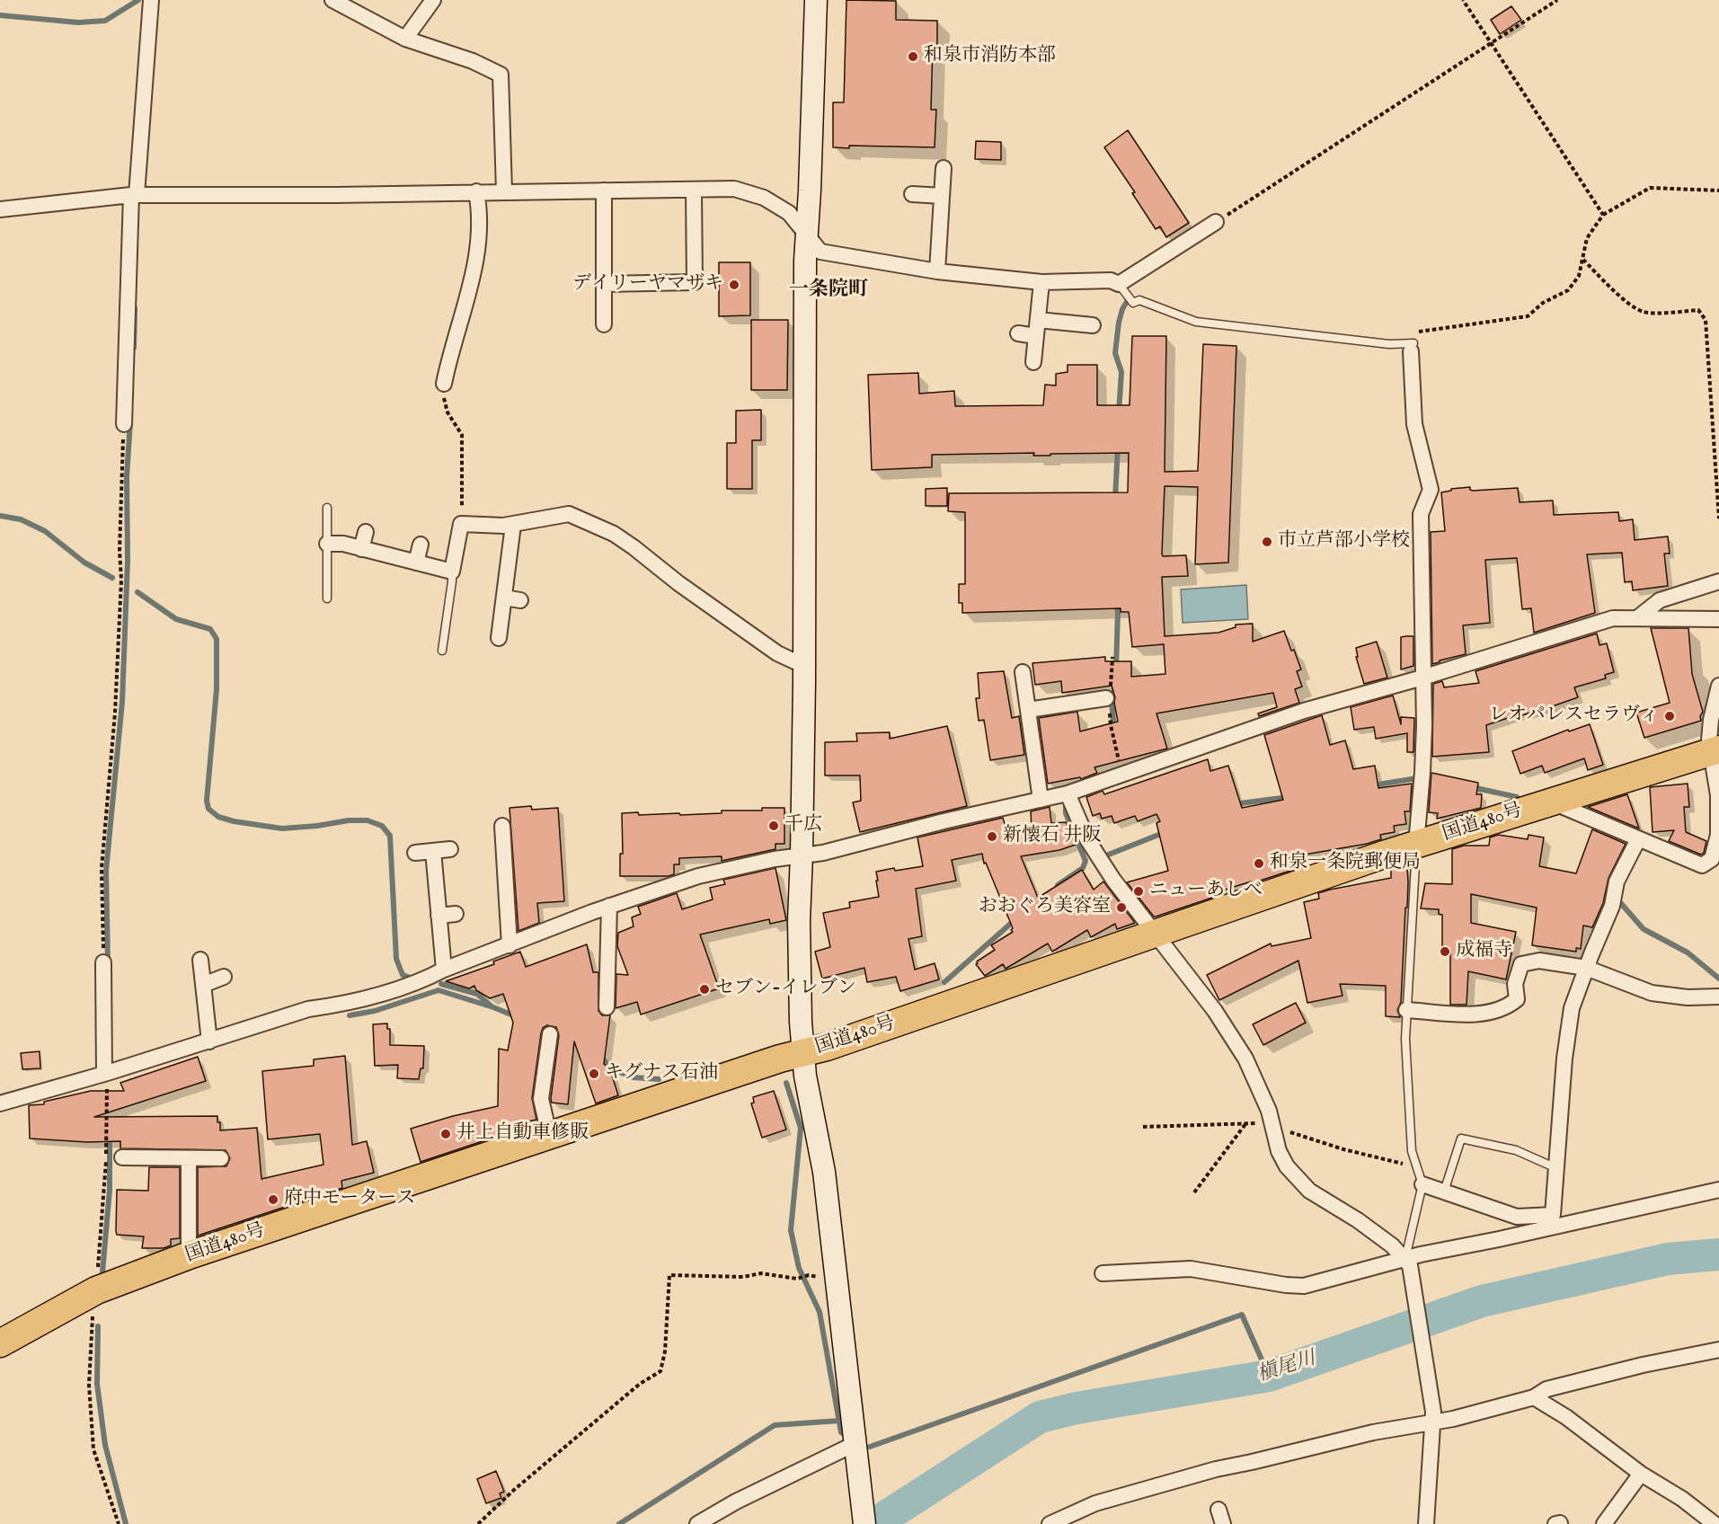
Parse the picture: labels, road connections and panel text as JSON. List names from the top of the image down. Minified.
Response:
{"streets":{"highway":["国道480号"]},"districts":["一条院町"],"water":["槇尾川"],"places":["和泉市消防本部","デイリーヤマザキ","市立芦部小学校","レオパレスセラヴィ","千広","新懐石 井阪","和泉一条院郵便局","ニューあしべ","おおぐろ美容室","成福寺","セブン-イレブン","キグナス石油","井上自動車修販","府中モータース"]}
